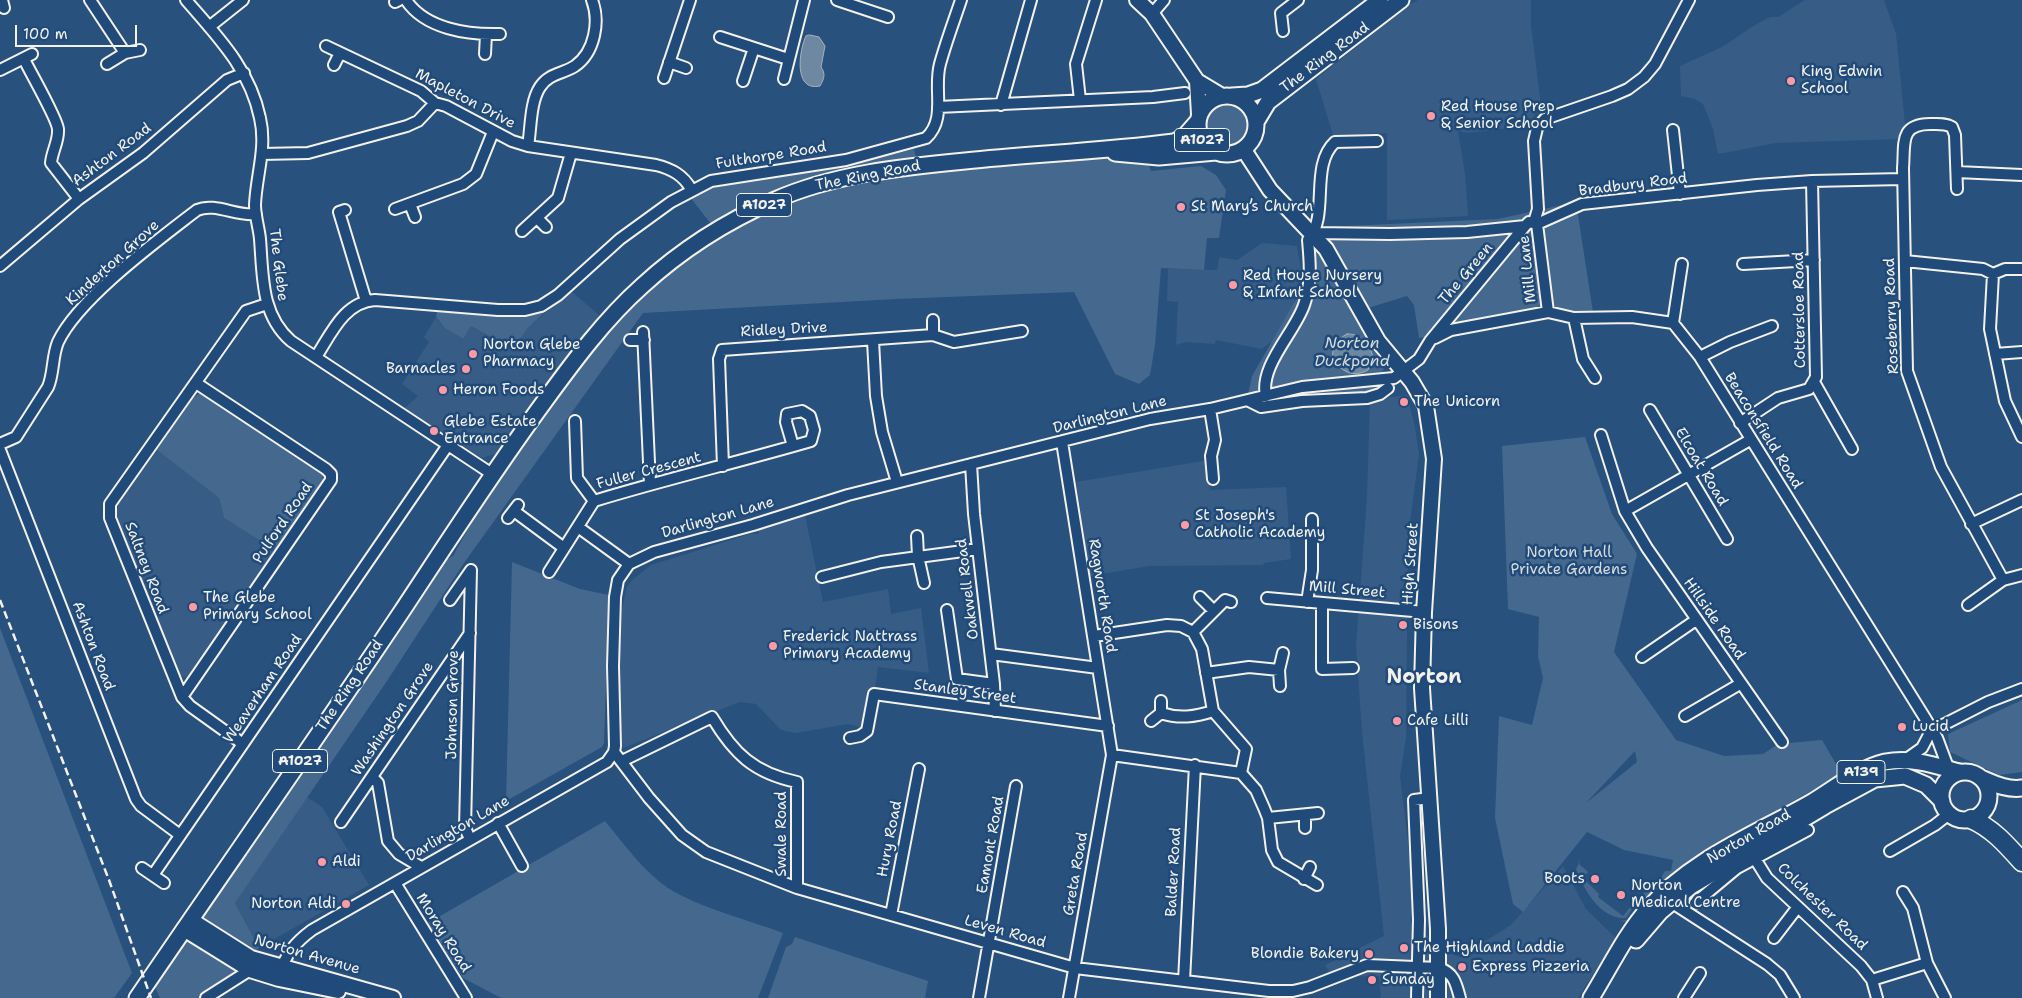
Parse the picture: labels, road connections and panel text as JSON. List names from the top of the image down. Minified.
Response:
{"streets":{"main road":["The Ring Road","A1027","High Street","A139","Norton Road","Norton Avenue"],"street":["Mapleton Drive","Ashton Road","Fulthorpe Road","Bradbury Road","Kinderton Grove","The Glebe","Mill Lane","The Green","Cottersloe Road","Roseberry Road","Ridley Drive","Darlington Lane","Beaconsfield Road","Elcoat Road","Fuller Crescent","Pulford Road","Saltney Road","Oakwell Road","Mill Street","Ragworth Road","Hillside Road","Weaverham Road","Stanley Street","Johnson Grove","Washington Grove","Swale Road","Hury Road","Eamont Road","Balder Road","Greta Road","Colchester Road","Leven Road","Moray Road"]},"crossings":[["The Ring Road","A1027"],["The Ring Road","The Glebe"],["The Ring Road","High Street"],["The Ring Road","Norton Avenue"],["Mapleton Drive","Fulthorpe Road"],["A1027","High Street"],["Ashton Road","The Glebe"],["Ashton Road","Weaverham Road"],["Bradbury Road","Mill Lane"],["Bradbury Road","The Green"],["Bradbury Road","Cottersloe Road"],["Bradbury Road","Roseberry Road"],["Bradbury Road","High Street"],["Kinderton Grove","The Glebe"],["The Glebe","Saltney Road"],["The Glebe","Weaverham Road"],["Mill Lane","The Green"],["The Green","High Street"],["Cottersloe Road","Beaconsfield Road"],["Ridley Drive","Fuller Crescent"],["Darlington Lane","Oakwell Road"],["Darlington Lane","Ragworth Road"],["Darlington Lane","Johnson Grove"],["Darlington Lane","Leven Road"],["Darlington Lane","Moray Road"],["Darlington Lane","Norton Avenue"],["Beaconsfield Road","A139"],["Beaconsfield Road","Norton Road"],["Pulford Road","Saltney Road"],["High Street","Mill Street"],["High Street","Leven Road"],["Saltney Road","Weaverham Road"],["Oakwell Road","Stanley Street"],["Ragworth Road","Stanley Street"],["Ragworth Road","Greta Road"],["Johnson Grove","Washington Grove"],["A139","Norton Road"],["Swale Road","Leven Road"],["Norton Road","Colchester Road"],["Hury Road","Leven Road"],["Eamont Road","Leven Road"],["Balder Road","Leven Road"],["Greta Road","Leven Road"]],"districts":["Norton"],"water":["Norton Duckpond"],"parks":["Norton Hall Private Gardens"],"places":["King Edwin School","Red House Prep & Senior School","St Mary’s Church","Red House Nursery & Infant School","Norton Glebe Pharmacy","Barnacles","Heron Foods","The Unicorn","Glebe Estate Entrance","St Joseph's Catholic Academy","The Glebe Primary School","Bisons","Frederick Nattrass Primary Academy","Cafe Lilli","Lucid","Aldi","Boots","Norton Medical Centre","Norton Aldi","The Highland Laddie","Blondie Bakery","Express Pizzeria","Sunday"],"scale_bar":"100 m"}
